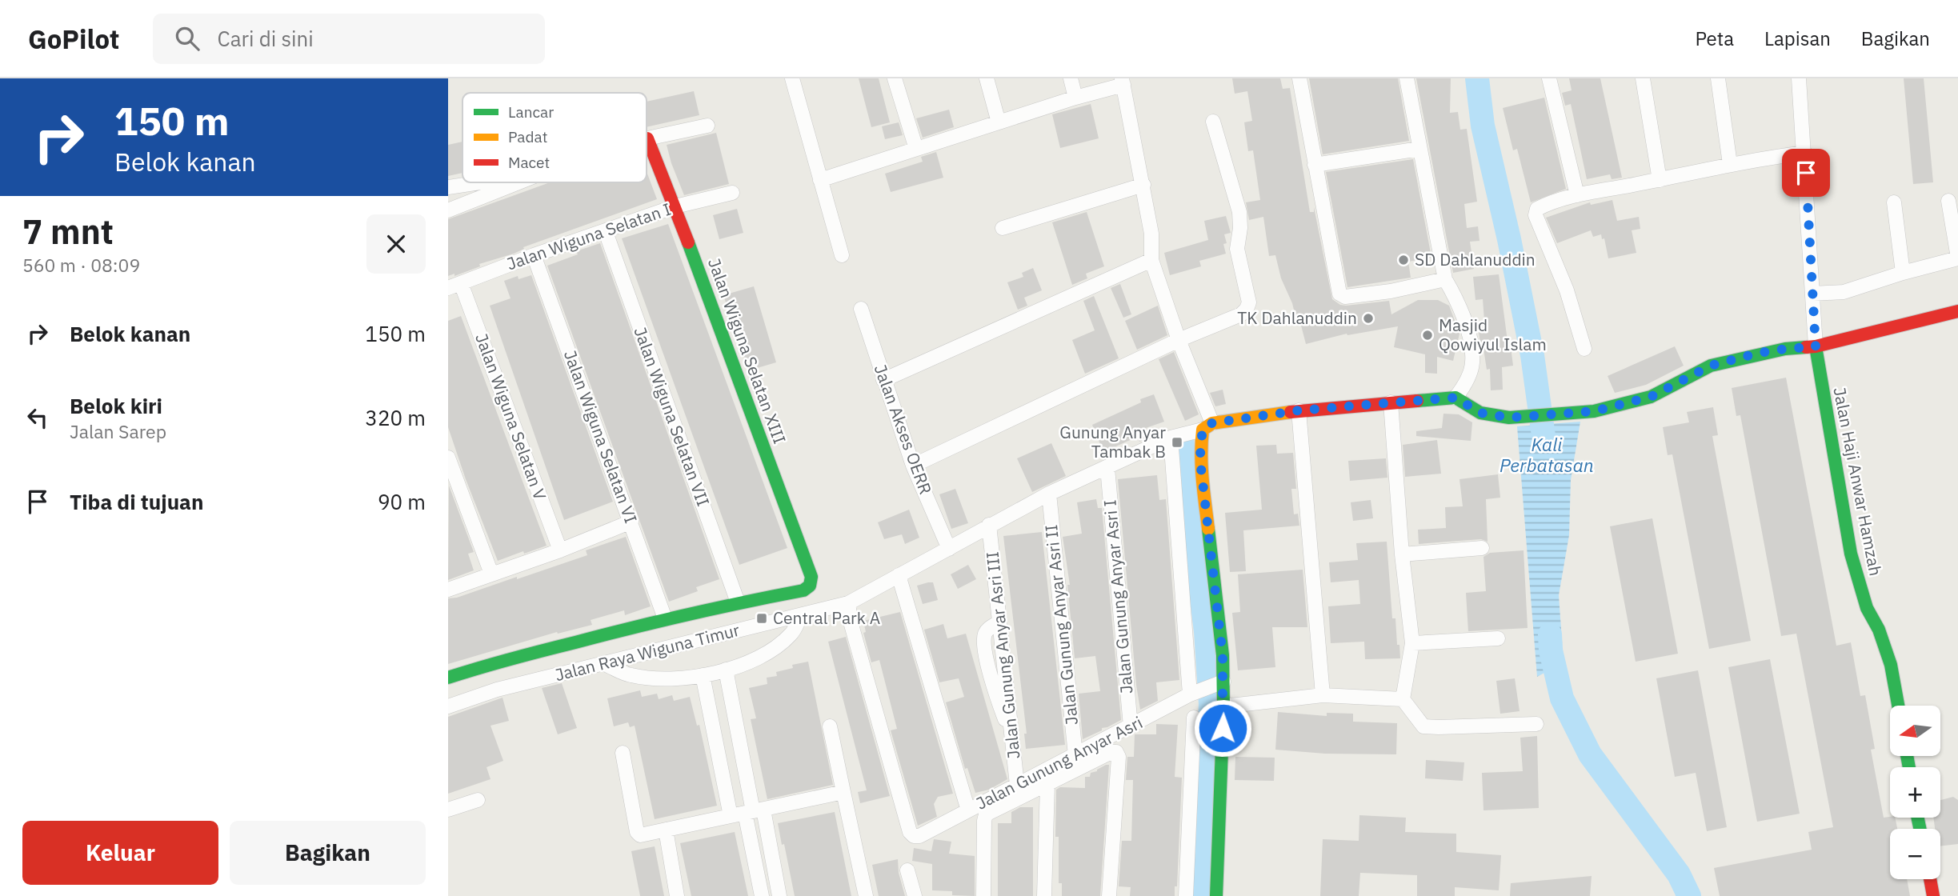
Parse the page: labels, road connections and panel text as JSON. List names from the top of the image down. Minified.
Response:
{"streets":{"street":["Jalan Wiguna Selatan I","Jalan Wiguna Selatan XIII","Jalan Wiguna Selatan V","Jalan Wiguna Selatan VII","Jalan Akses OERR","Jalan Wiguna Selatan VI","Jalan Haji Anwar Hamzah","Jalan Gunung Anyar Asri I","Jalan Gunung Anyar Asri II","Jalan Raya Wiguna Timur","Jalan Gunung Anyar Asri III","Jalan Gunung Anyar Asri"]},"crossings":[["Jalan Wiguna Selatan I","Jalan Wiguna Selatan XIII"],["Jalan Wiguna Selatan I","Jalan Wiguna Selatan V"],["Jalan Wiguna Selatan I","Jalan Wiguna Selatan VII"],["Jalan Wiguna Selatan I","Jalan Wiguna Selatan VI"],["Jalan Wiguna Selatan XIII","Jalan Raya Wiguna Timur"],["Jalan Wiguna Selatan VII","Jalan Raya Wiguna Timur"],["Jalan Akses OERR","Jalan Raya Wiguna Timur"],["Jalan Wiguna Selatan VI","Jalan Raya Wiguna Timur"],["Jalan Gunung Anyar Asri I","Jalan Raya Wiguna Timur"],["Jalan Gunung Anyar Asri I","Jalan Gunung Anyar Asri"],["Jalan Gunung Anyar Asri II","Jalan Raya Wiguna Timur"],["Jalan Gunung Anyar Asri II","Jalan Gunung Anyar Asri"],["Jalan Raya Wiguna Timur","Jalan Gunung Anyar Asri III"],["Jalan Raya Wiguna Timur","Jalan Gunung Anyar Asri"],["Jalan Gunung Anyar Asri III","Jalan Gunung Anyar Asri"]],"water":["Kali Perbatasan"],"places":{"other":["SD Dahlanuddin","TK Dahlanuddin","Masjid Qowiyul Islam"],"transit":["Gunung Anyar Tambak B","Central Park A"]},"legend":["Lancar","Padat","Macet"],"north":"left","page":{"header":"GoPilot","search":"Cari di sini","nav":["Peta","Lapisan","Bagikan"],"turn":["150 m","Belok kanan"],"heading":["7 mnt","560 m · 08:09"],"list":[{"name":"Belok kanan","value":"150 m"},{"name":"Belok kiri","note":"Jalan Sarep","value":"320 m"},{"name":"Tiba di tujuan","value":"90 m"}],"map_buttons":["+","−"],"buttons":["Keluar","Bagikan"]}}
